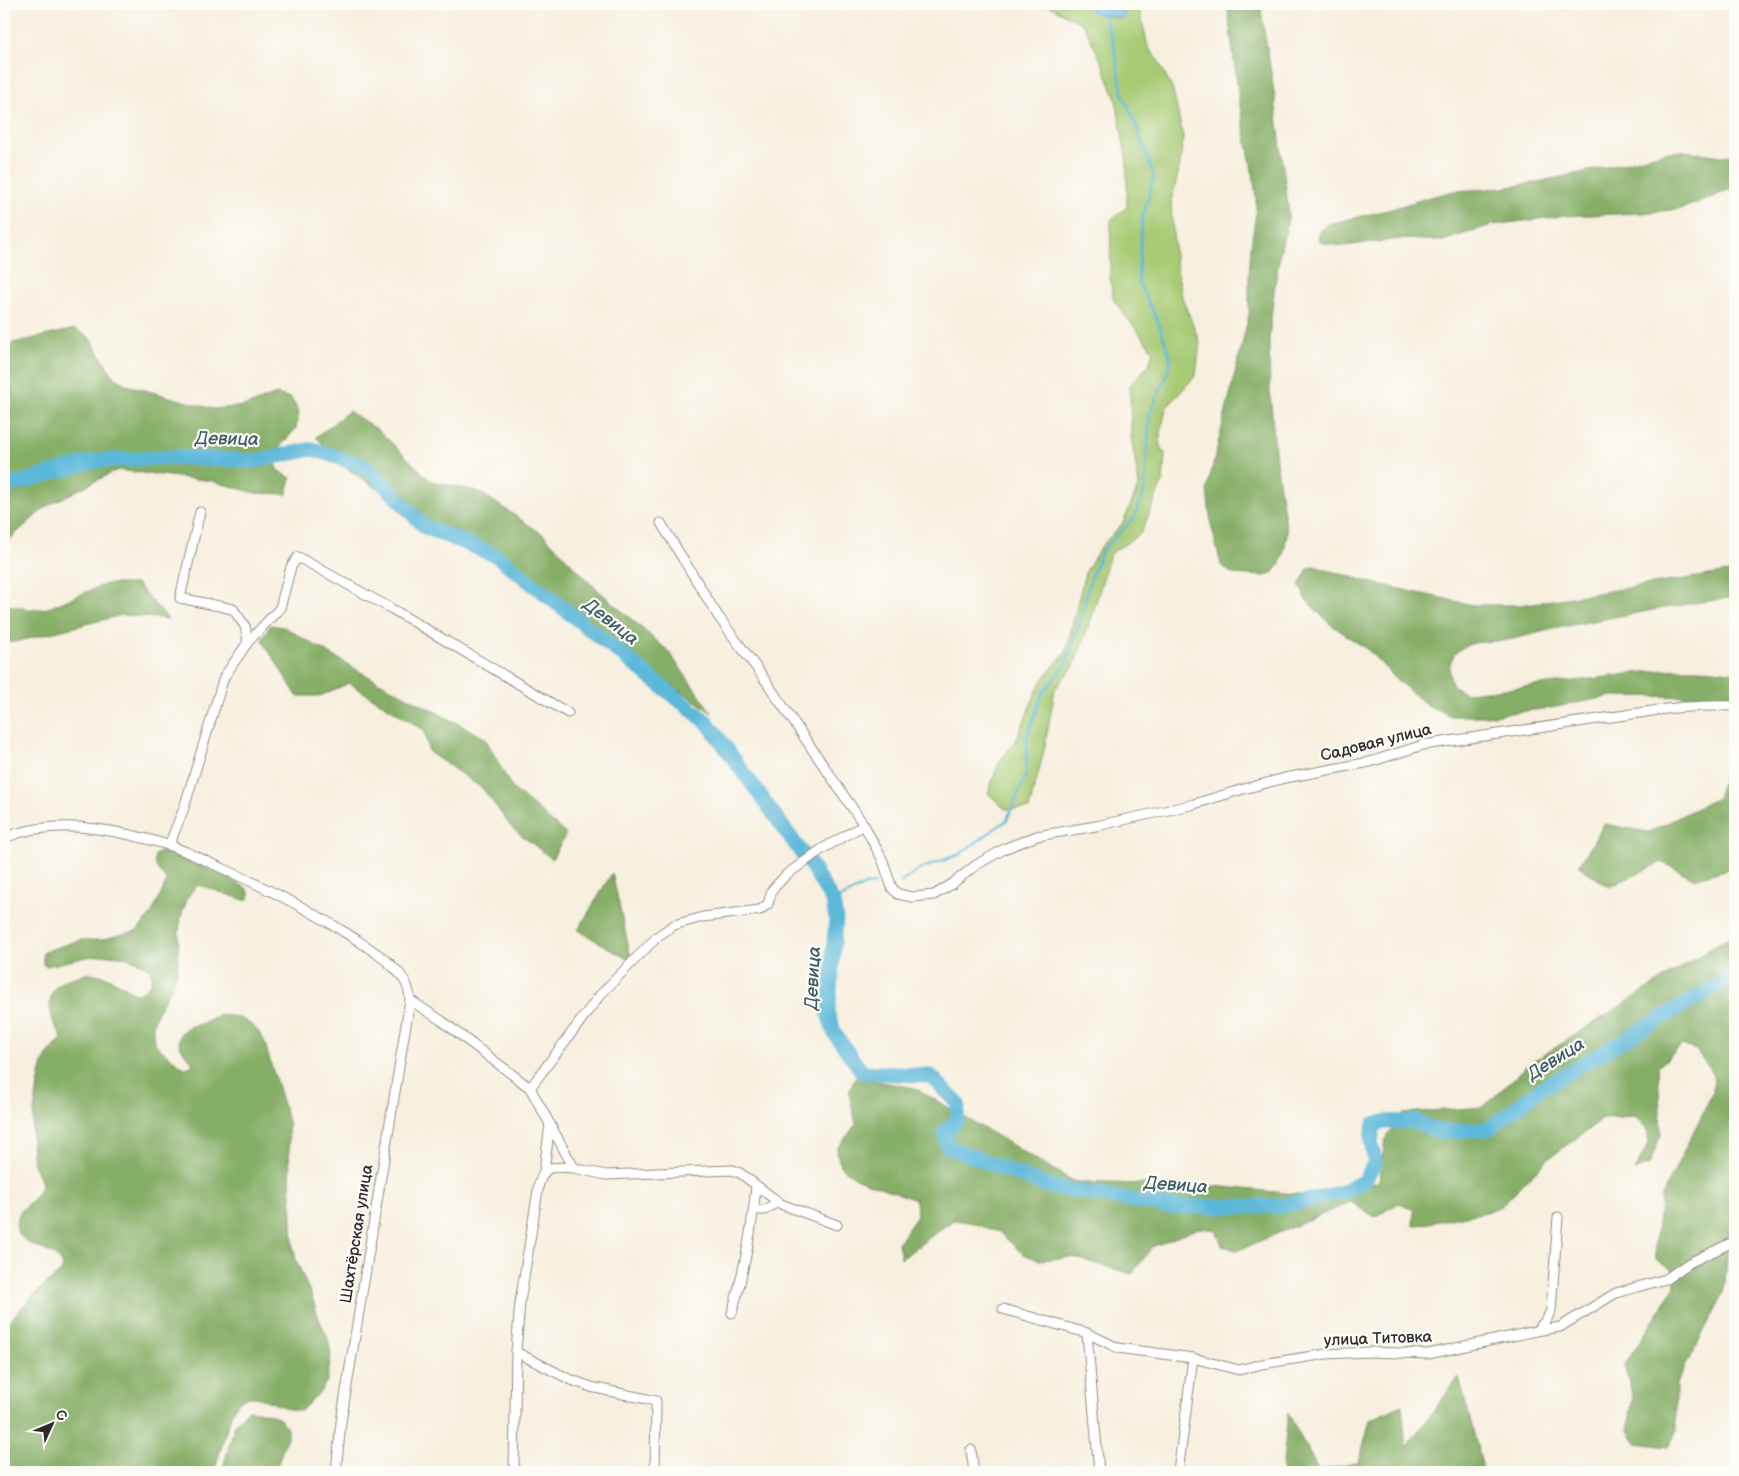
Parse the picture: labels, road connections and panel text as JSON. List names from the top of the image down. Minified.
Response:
{"streets":{"street":["Садовая улица","Шахтёрская улица","улица Титовка"]},"water":["Девица"],"north":"top right"}
